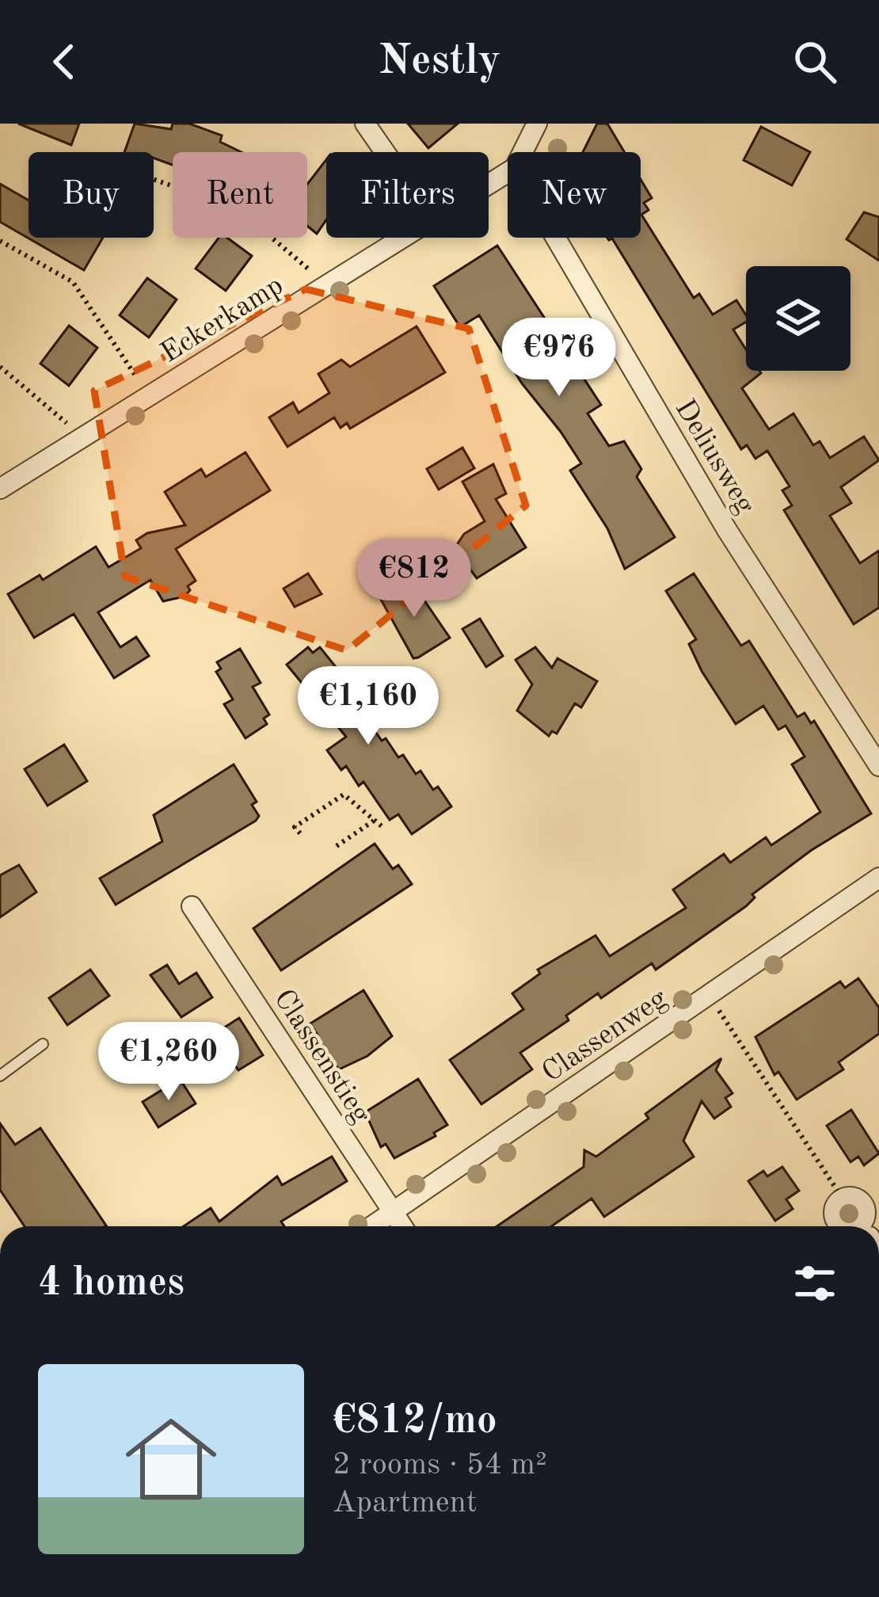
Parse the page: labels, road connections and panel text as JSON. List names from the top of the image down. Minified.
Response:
{"streets":{"street":["Eckerkamp","Deliusweg","Classenweg","Classenstieg"]},"crossings":[["Classenweg","Classenstieg"]],"page":{"header":"Nestly","chip":["Buy","Rent","Filters","New"],"price":["€976","€812","€1,160","€1,260"],"heading":"4 homes","list":[{"name":"€812/mo","note":"2 rooms · 54 m² · Apartment"}]}}
